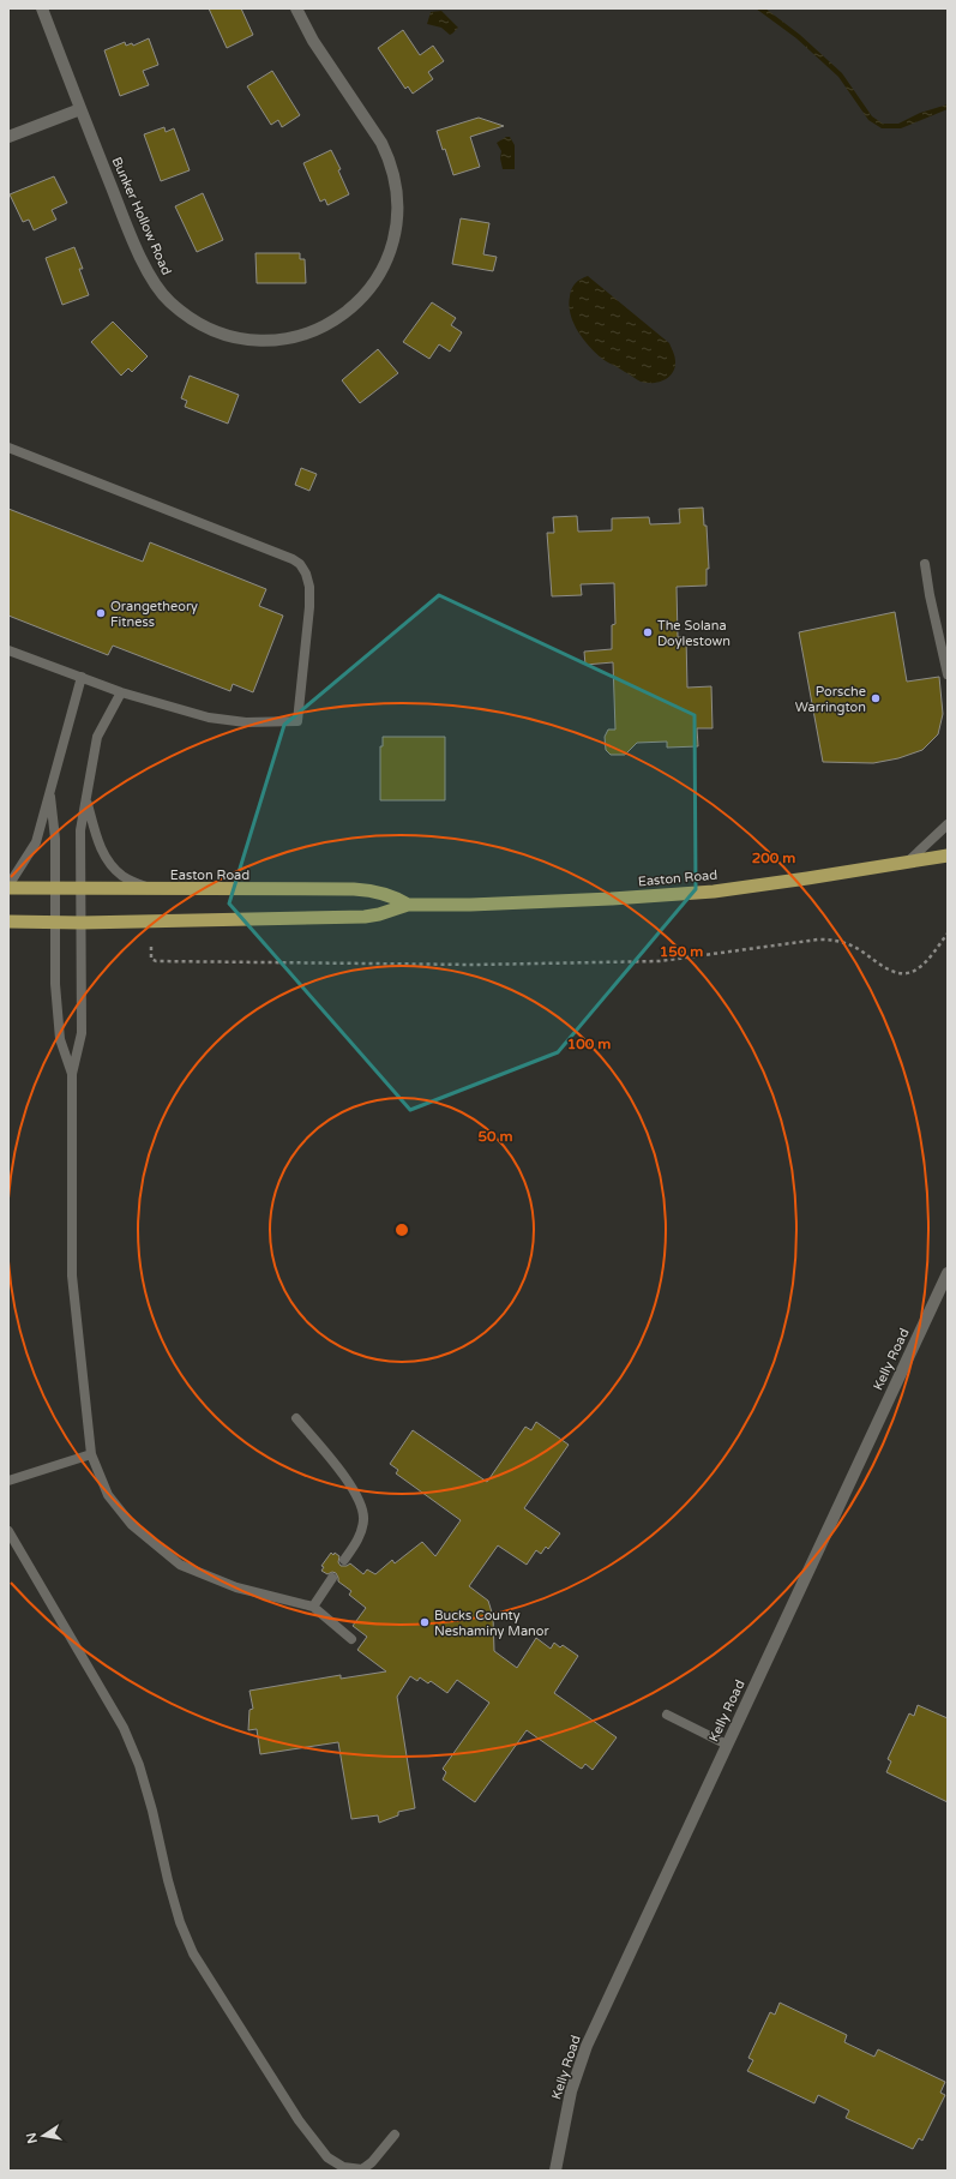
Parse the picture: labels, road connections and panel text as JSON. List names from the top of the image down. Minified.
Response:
{"streets":{"highway":["Easton Road"],"street":["Bunker Hollow Road","Kelly Road"]},"places":["Orangetheory Fitness","The Solana Doylestown","Porsche Warrington","Bucks County Neshaminy Manor"],"north":"left","rings":["200 m","150 m","100 m","50 m"]}
